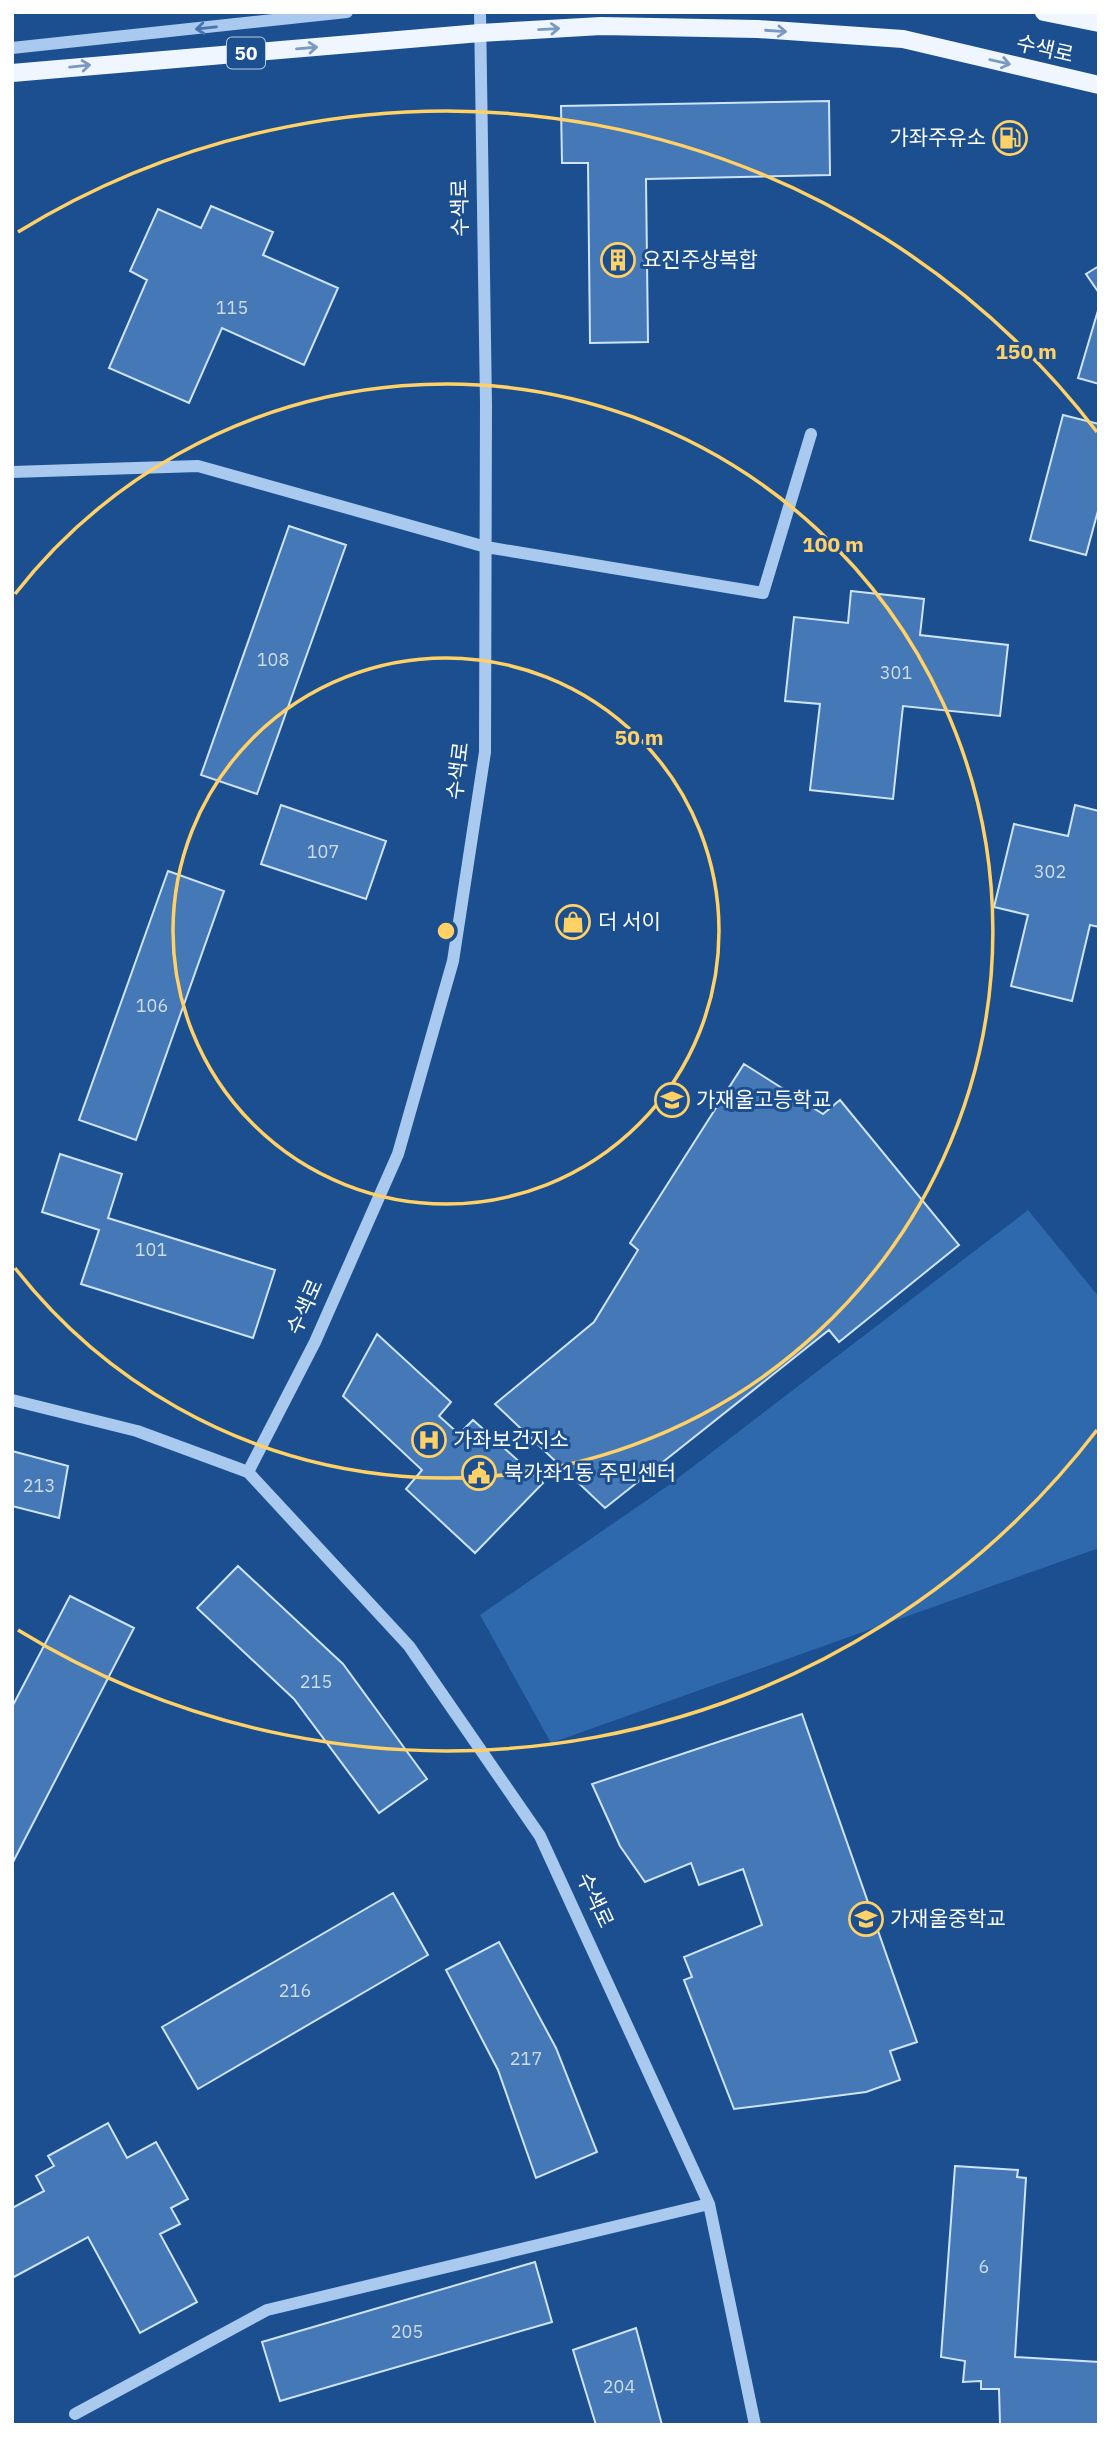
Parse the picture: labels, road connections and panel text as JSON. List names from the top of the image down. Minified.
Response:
{"streets":{"main road":["수색로","50"]},"places":{"fuel station":["가좌주유소"],"building":["요진주상복합"],"shop":["더 서이"],"school or university":["가재울고등학교","가재울중학교"],"hospital":["가좌보건지소"],"public building":["북가좌1동 주민센터"]},"house_numbers":["115","108","301","107","302","106","101","213","215","216","217","6","205","204"],"rings":["150 m","100 m","50 m"]}
